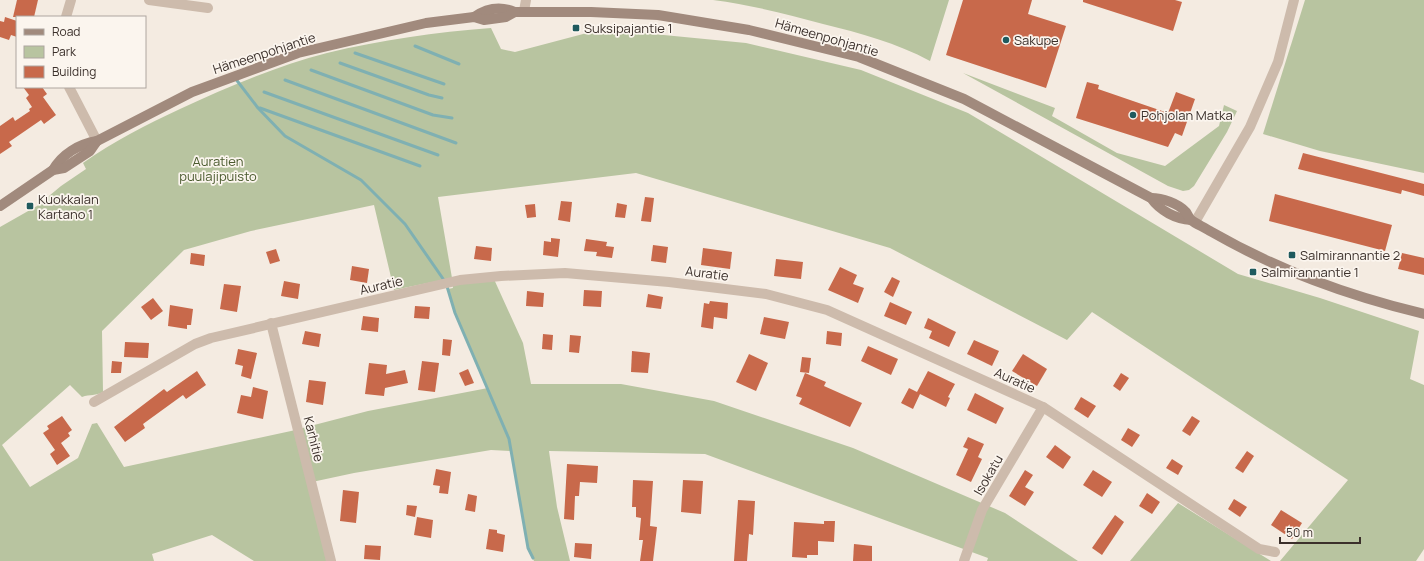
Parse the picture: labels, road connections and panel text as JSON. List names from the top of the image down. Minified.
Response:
{"streets":{"main road":["Hämeenpohjantie"],"street":["Auratie","Karhitie","Isokatu"]},"crossings":[["Auratie","Karhitie"],["Auratie","Isokatu"]],"parks":["Auratien puulajipuisto"],"places":{"transit":["Suksipajantie 1","Kuokkalan Kartano 1","Salmirannantie 2","Salmirannantie 1"],"other":["Sakupe","Pohjolan Matka"]},"legend":["Road","Park","Building"],"scale_bar":"50 m"}
